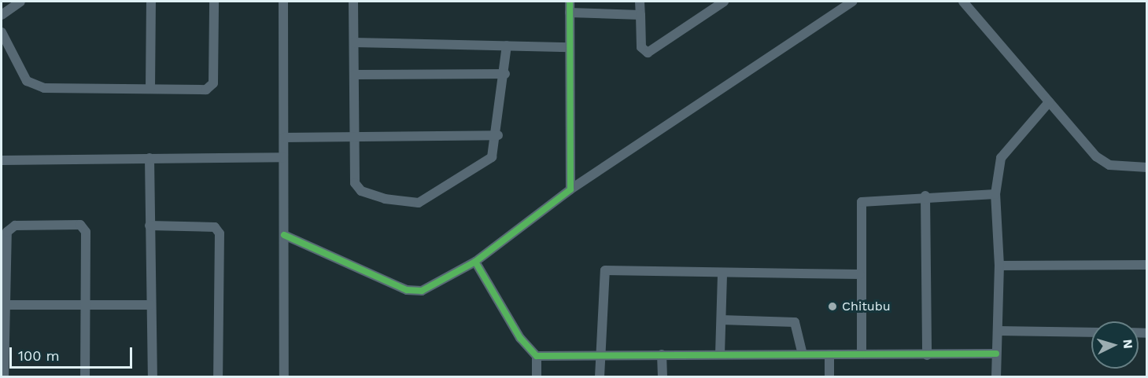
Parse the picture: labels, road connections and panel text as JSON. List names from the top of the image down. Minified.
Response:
{"places":["Chitubu"],"scale_bar":"100 m","north":"right"}
